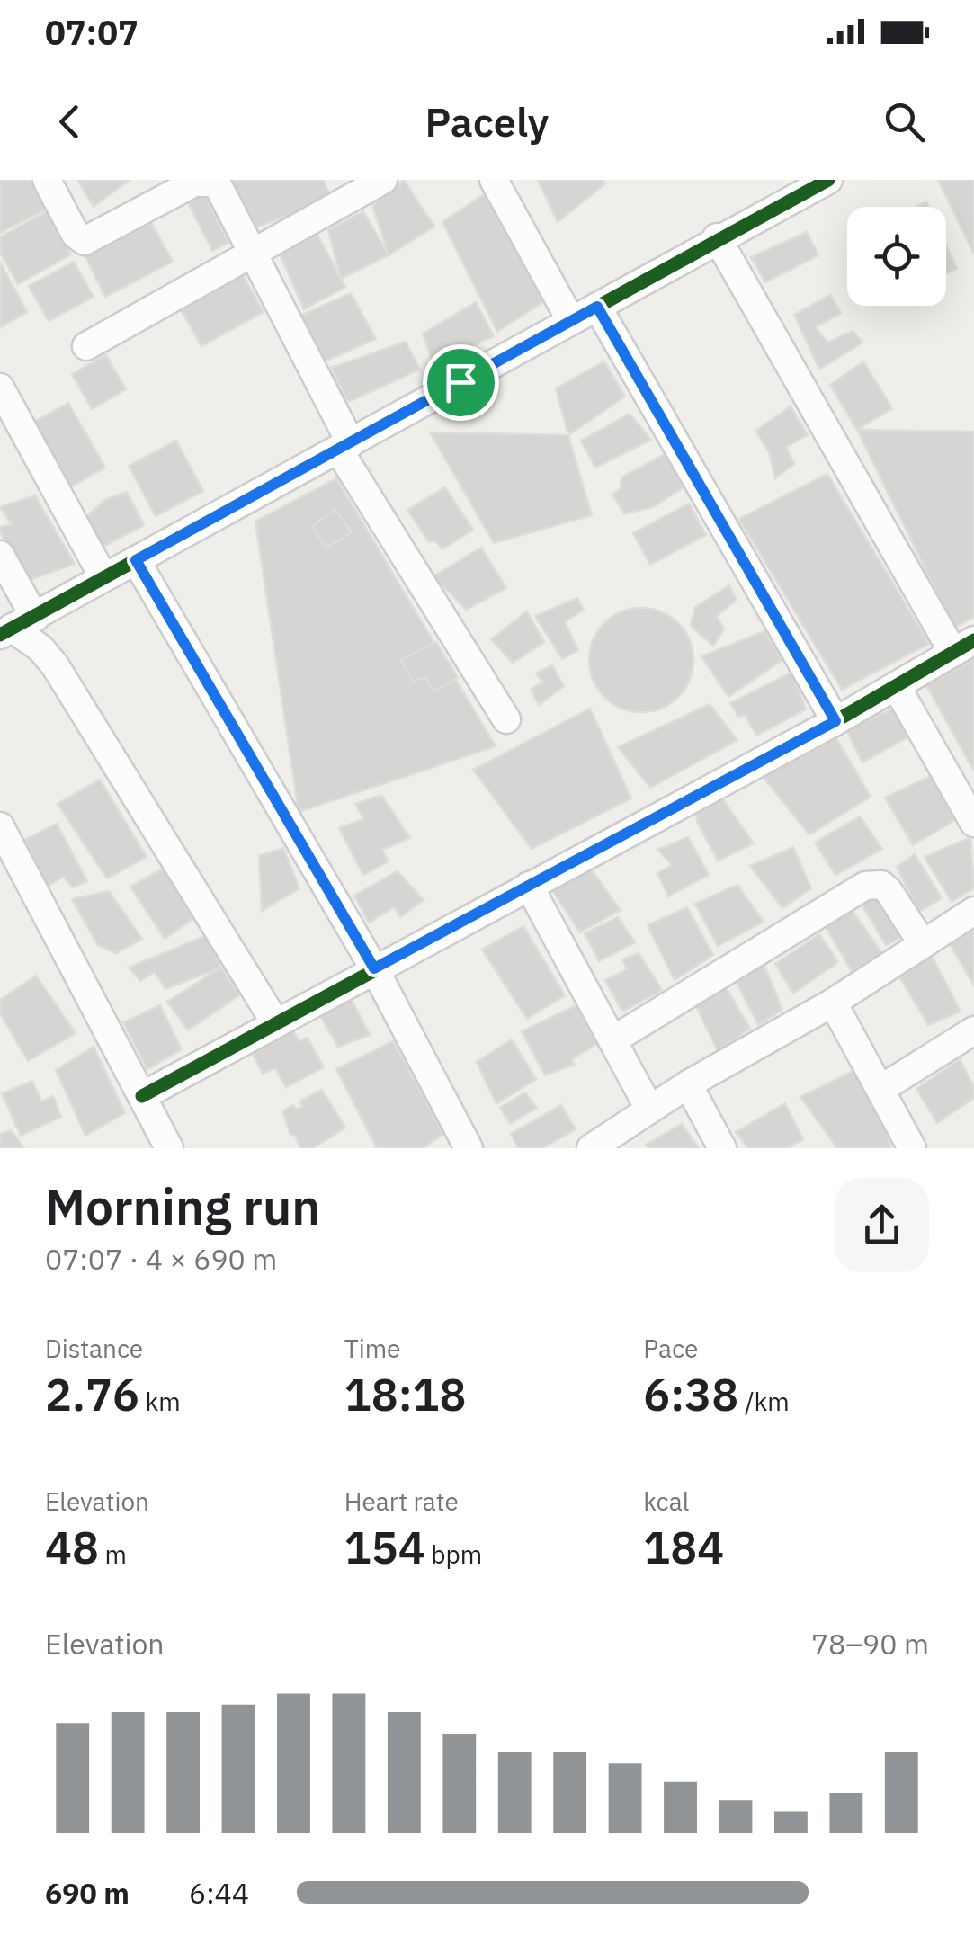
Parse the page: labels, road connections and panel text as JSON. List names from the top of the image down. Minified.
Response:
{"page":{"status":"07:07","header":"Pacely","heading":["Morning run","07:07 · 4 × 690 m"],"stats":[["Distance","2.76 km"],["Time","18:18"],["Pace","6:38 /km"],["Elevation","48 m"],["Heart rate","154 bpm"],["kcal","184"]],"chart":["Elevation","78–90 m"],"list":[{"name":"690 m","note":"6:44"}]}}
